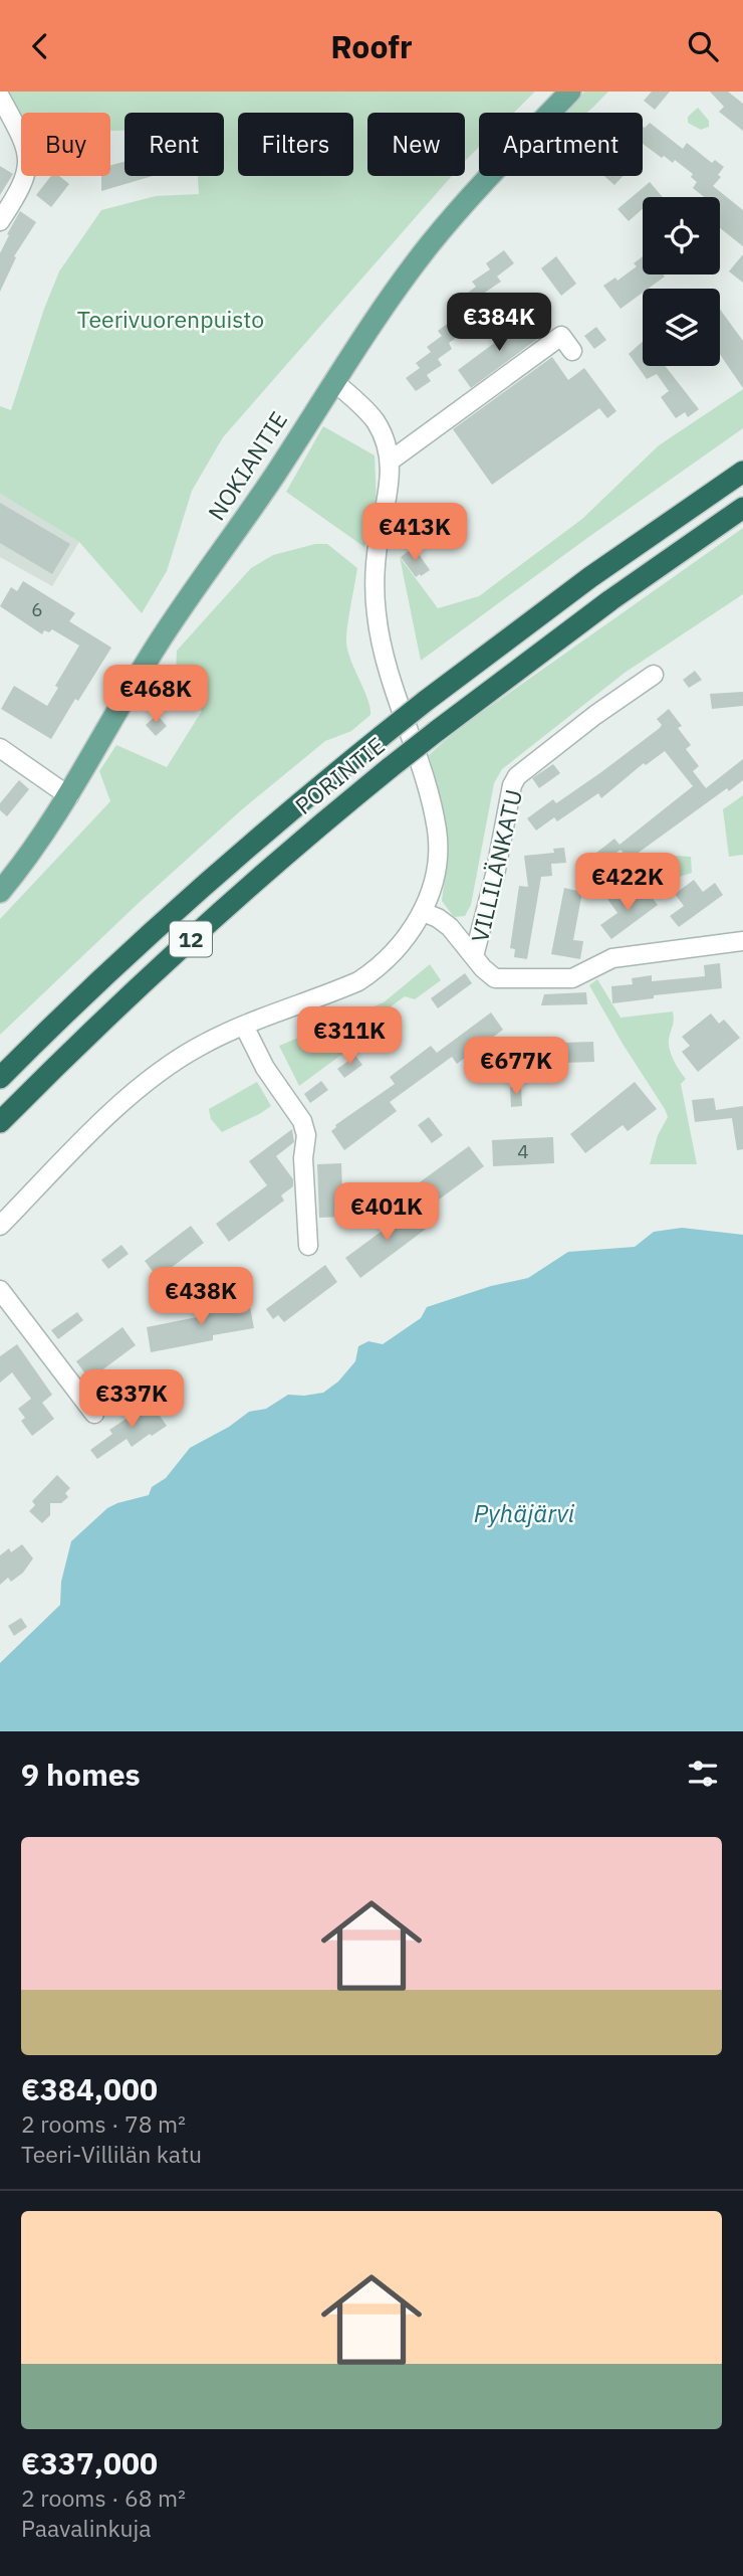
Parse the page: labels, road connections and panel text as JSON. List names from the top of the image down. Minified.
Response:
{"streets":{"highway":["PORINTIE","12"],"main road":["NOKIANTIE"],"street":["VILLILÄNKATU"]},"water":["Pyhäjärvi"],"parks":["Teerivuorenpuisto"],"house_numbers":["6","4"],"page":{"header":"Roofr","chip":["Buy","Rent","Filters","New","Apartment"],"price":["€384K","€413K","€468K","€422K","€311K","€677K","€401K","€438K","€337K"],"heading":"9 homes","list":[{"name":"€384,000","note":"2 rooms · 78 m² · Teeri-Villilän katu"},{"name":"€337,000","note":"2 rooms · 68 m² · Paavalinkuja"}]}}
